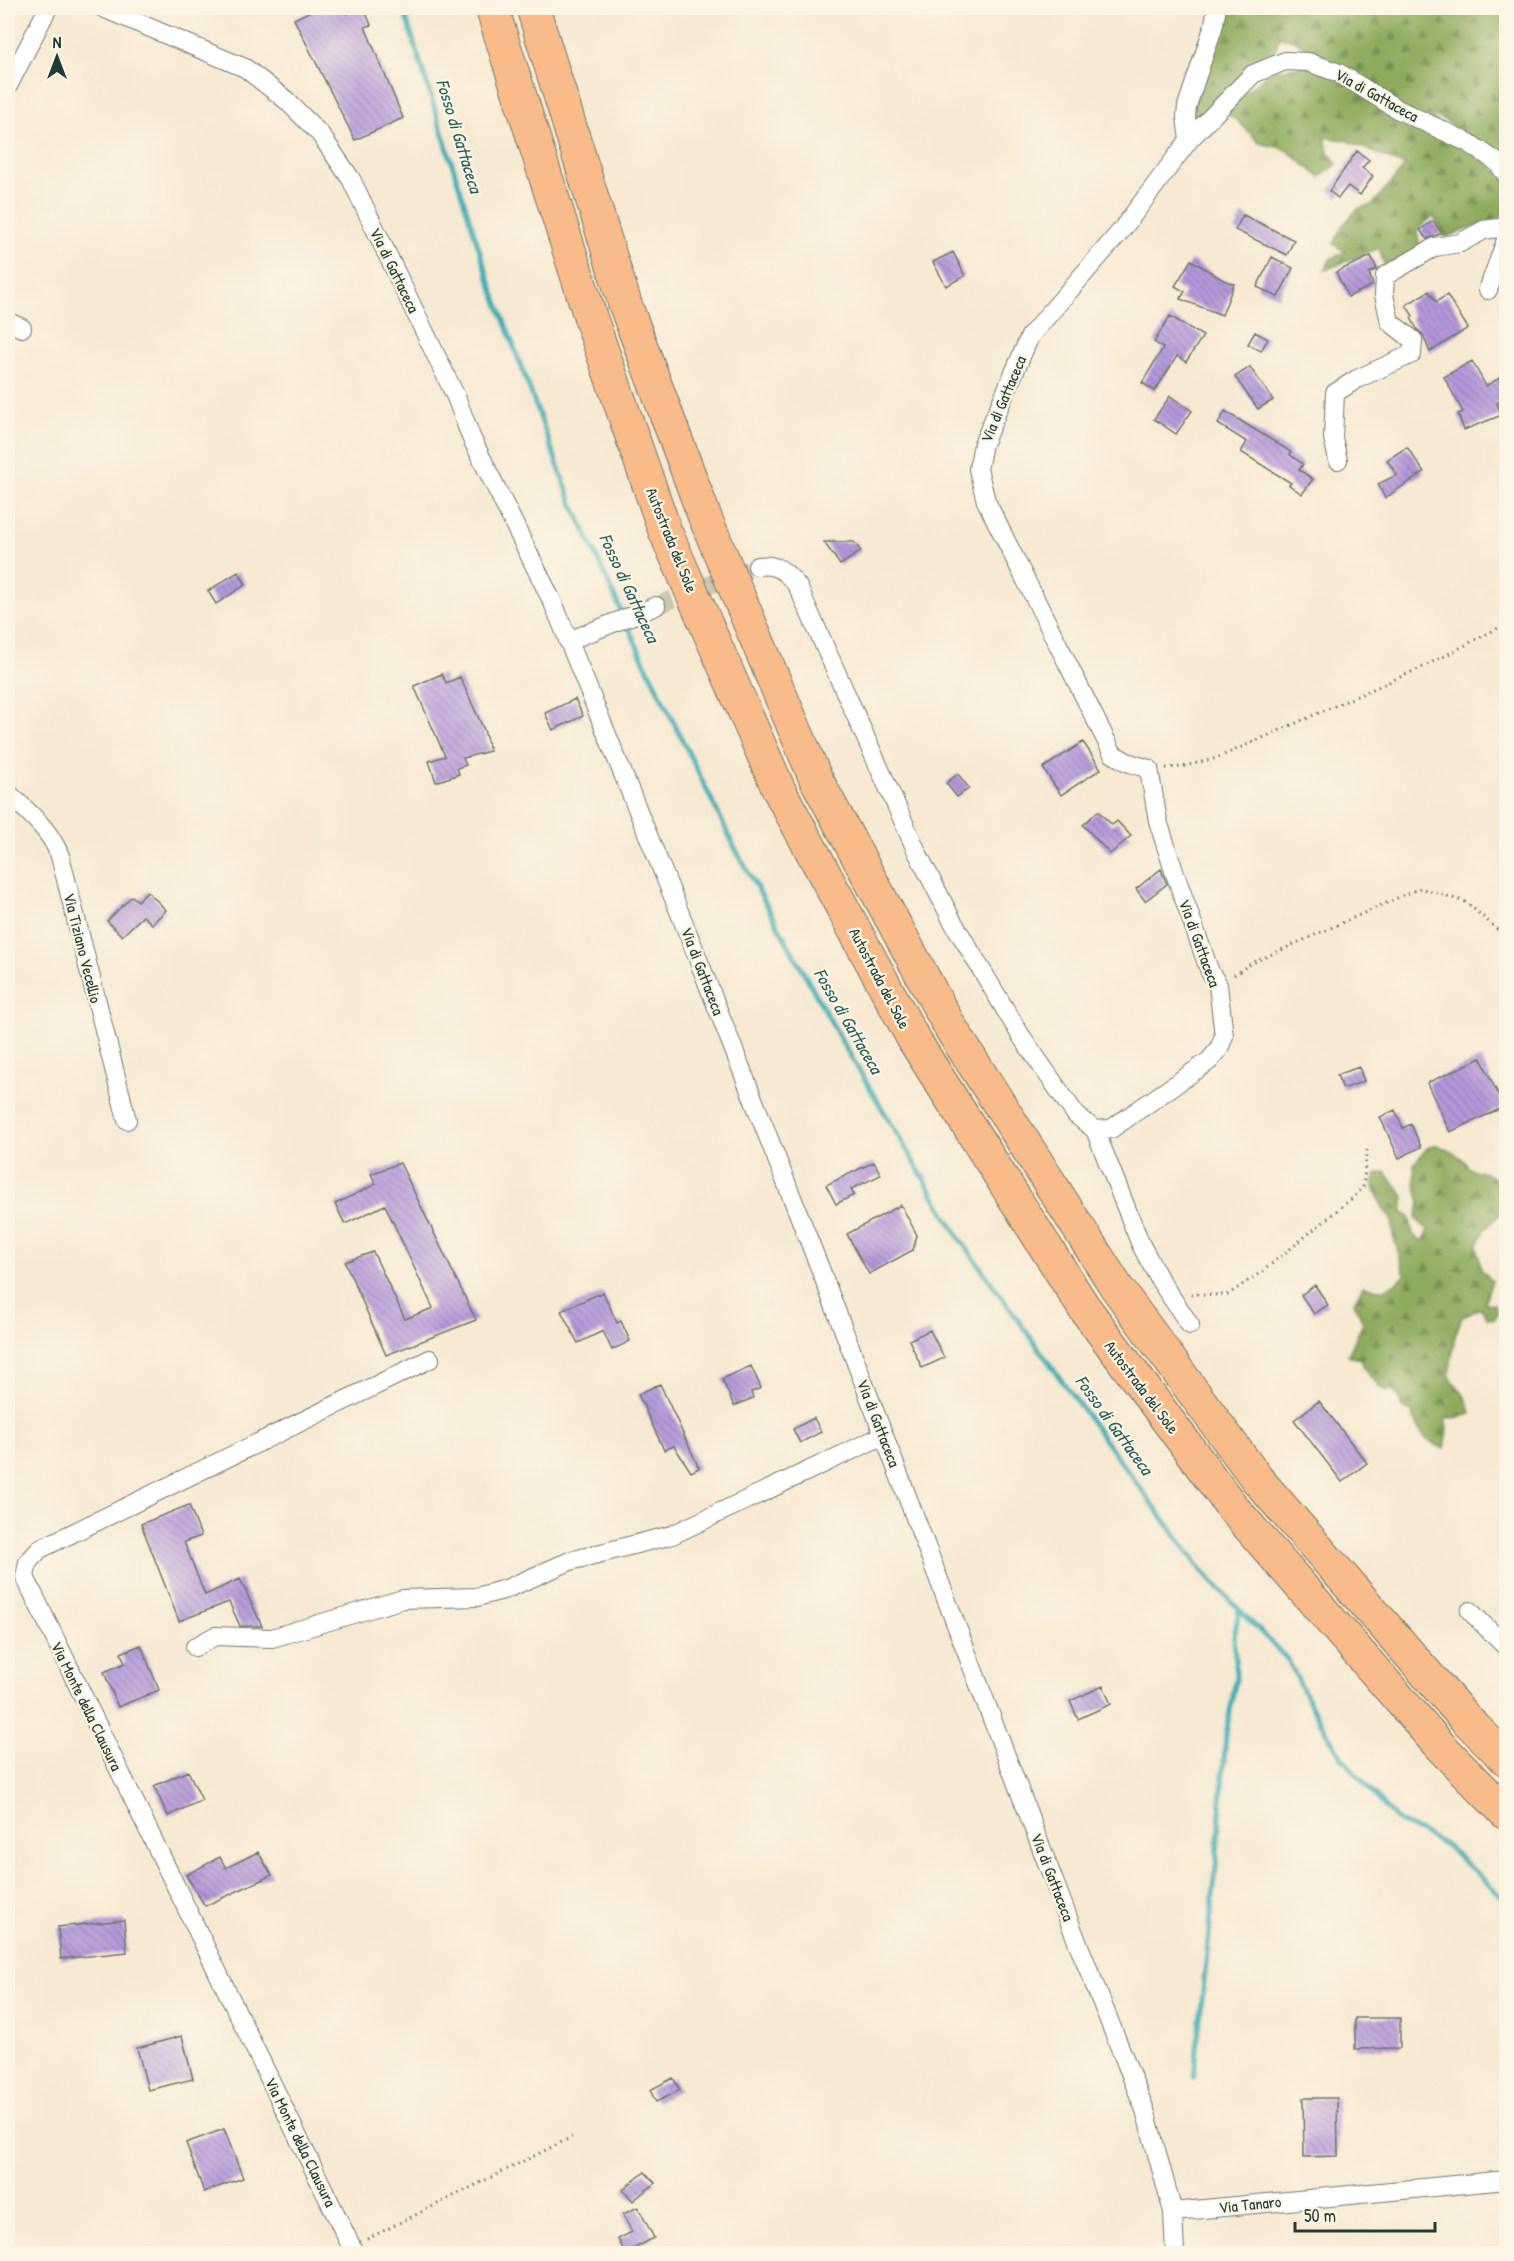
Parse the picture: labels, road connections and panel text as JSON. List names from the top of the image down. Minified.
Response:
{"streets":{"highway":["Autostrada del Sole"],"street":["Via di Gattaceca","Via Tiziano Vecellio","Via Monte della Clausura","Via Tanaro"]},"crossings":[["Via di Gattaceca","Via Tanaro"]],"water":["Fosso di Gattaceca"],"scale_bar":"50 m","north":"top"}
